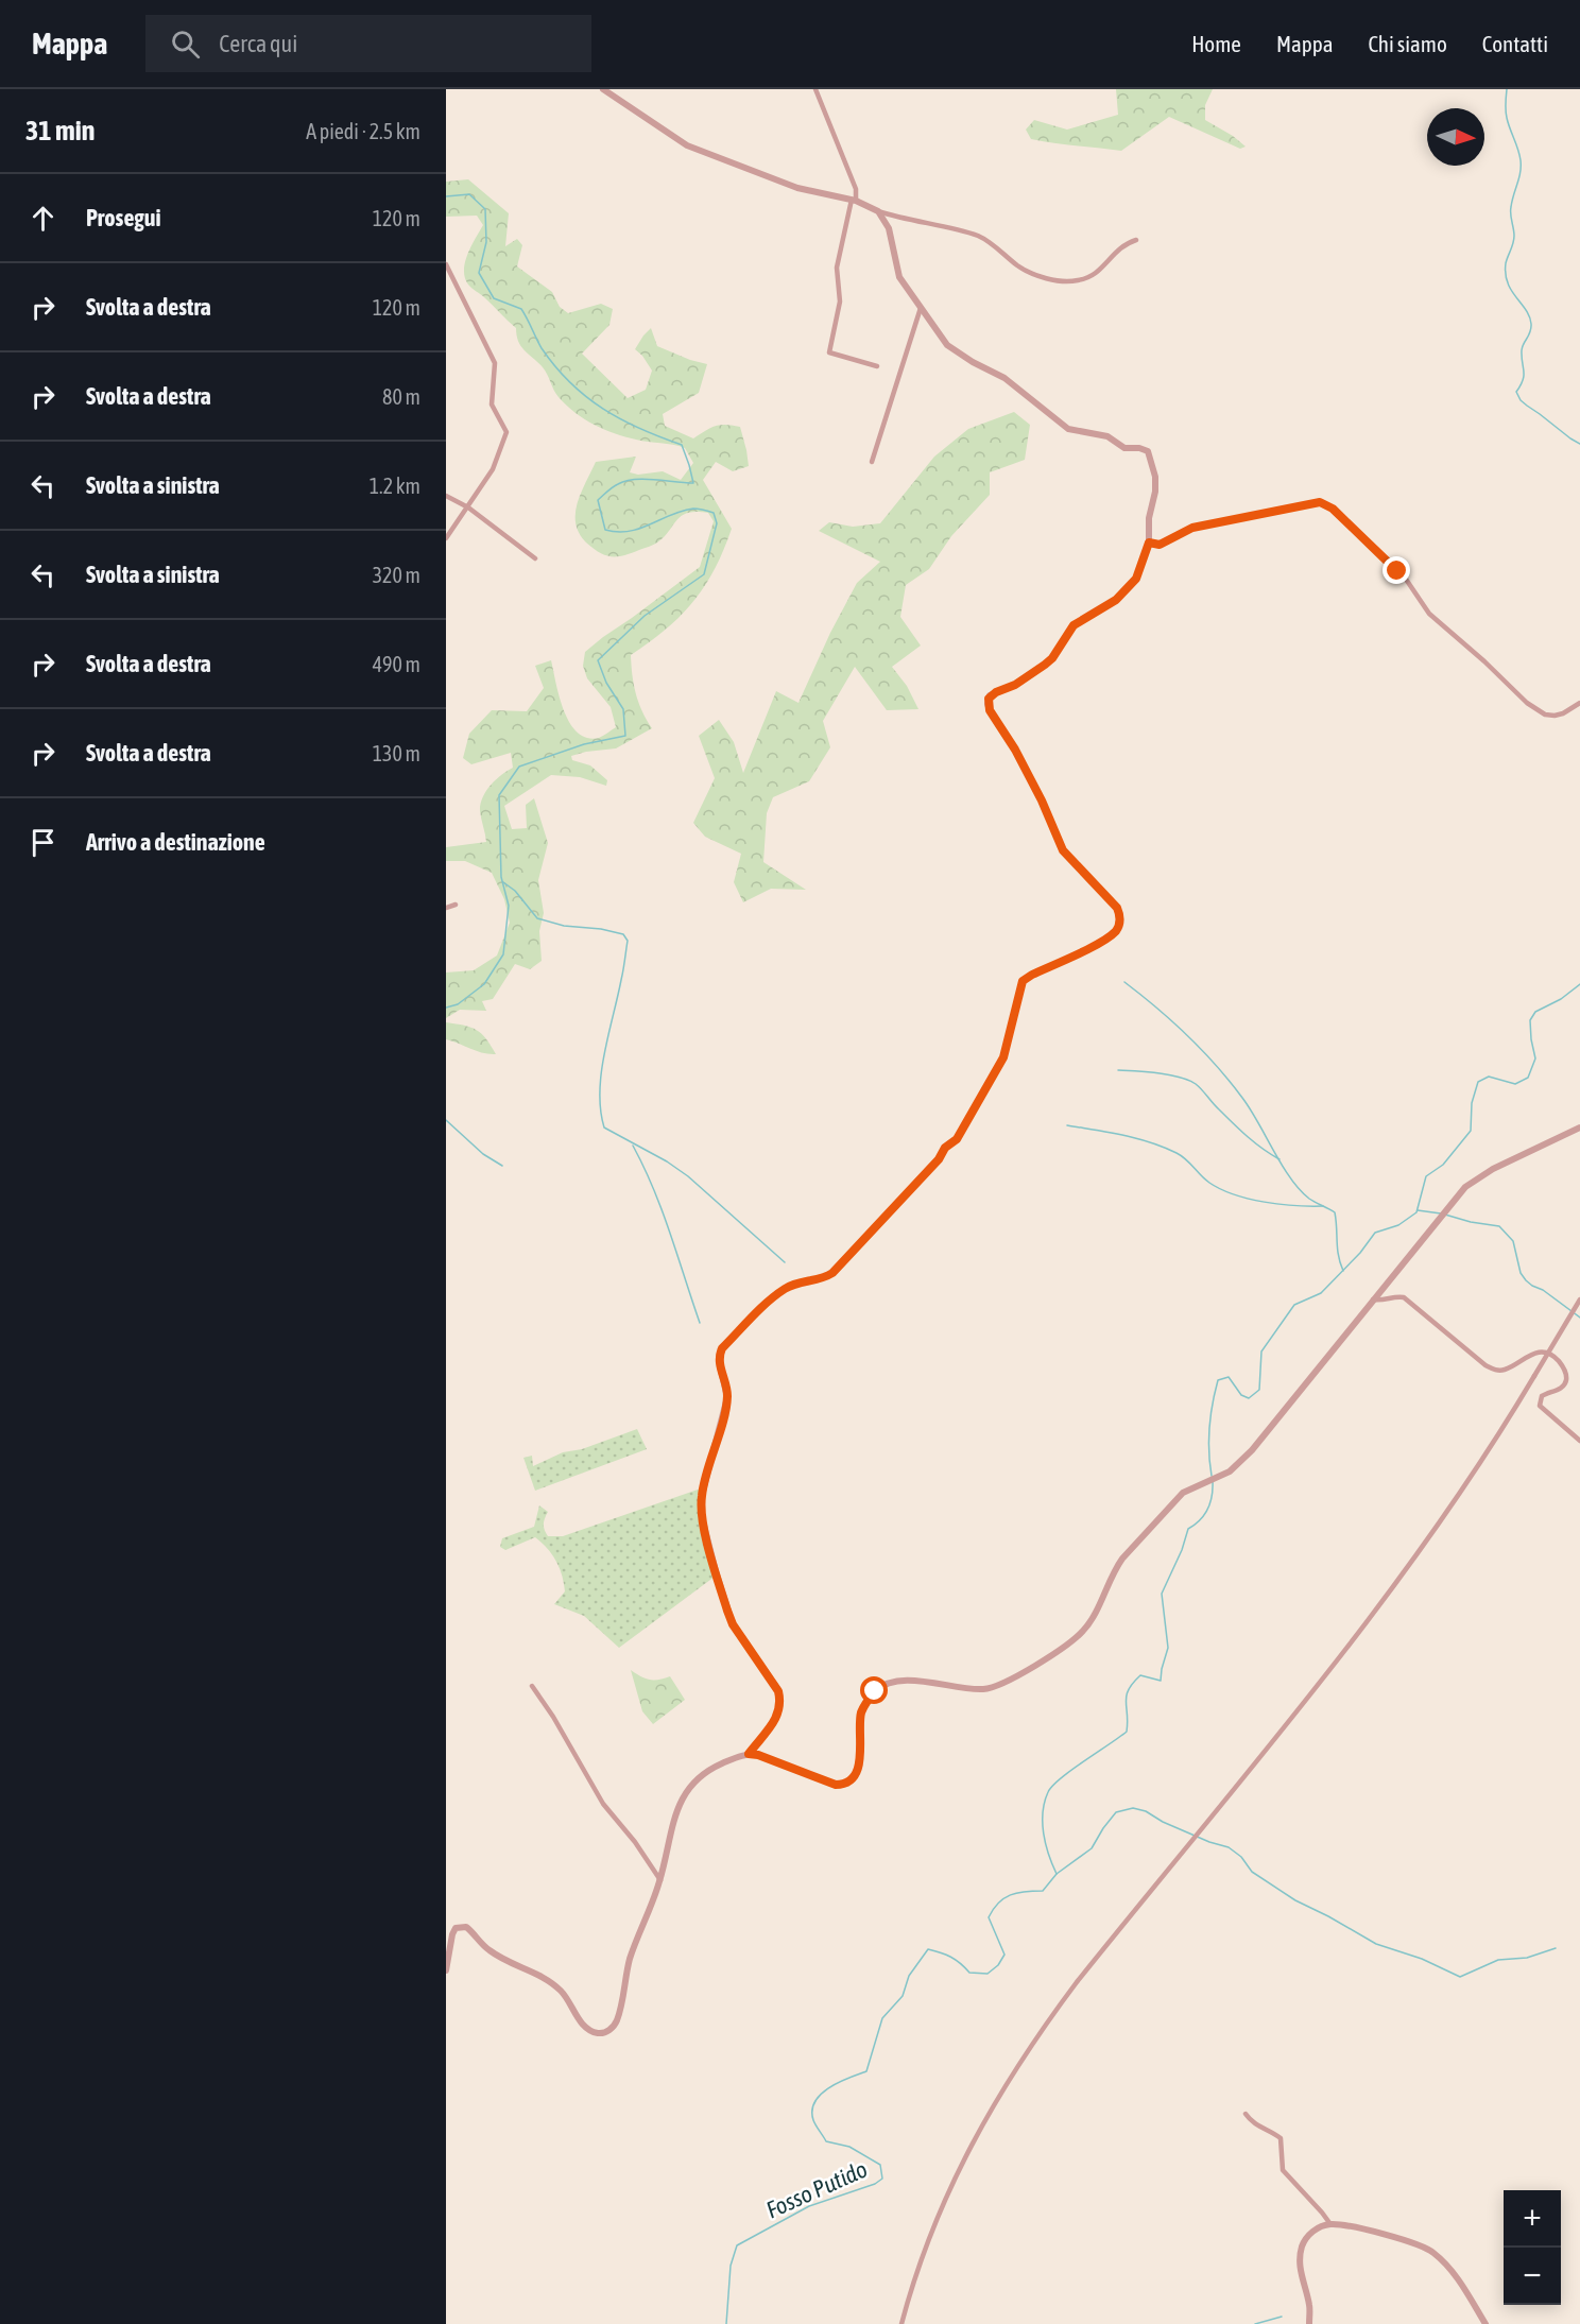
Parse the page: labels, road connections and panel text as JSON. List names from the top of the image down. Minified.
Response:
{"water":["Fosso Putido"],"north":"right","page":{"header":"Mappa","search":"Cerca qui","nav":["Home","Mappa","Chi siamo","Contatti"],"heading":["31 min","A piedi · 2.5 km"],"list":[["Prosegui","120 m"],["Svolta a destra","120 m"],["Svolta a destra","80 m"],["Svolta a sinistra","1.2 km"],["Svolta a sinistra","320 m"],["Svolta a destra","490 m"],["Svolta a destra","130 m"],"Arrivo a destinazione"],"map_buttons":["+","−"]}}
